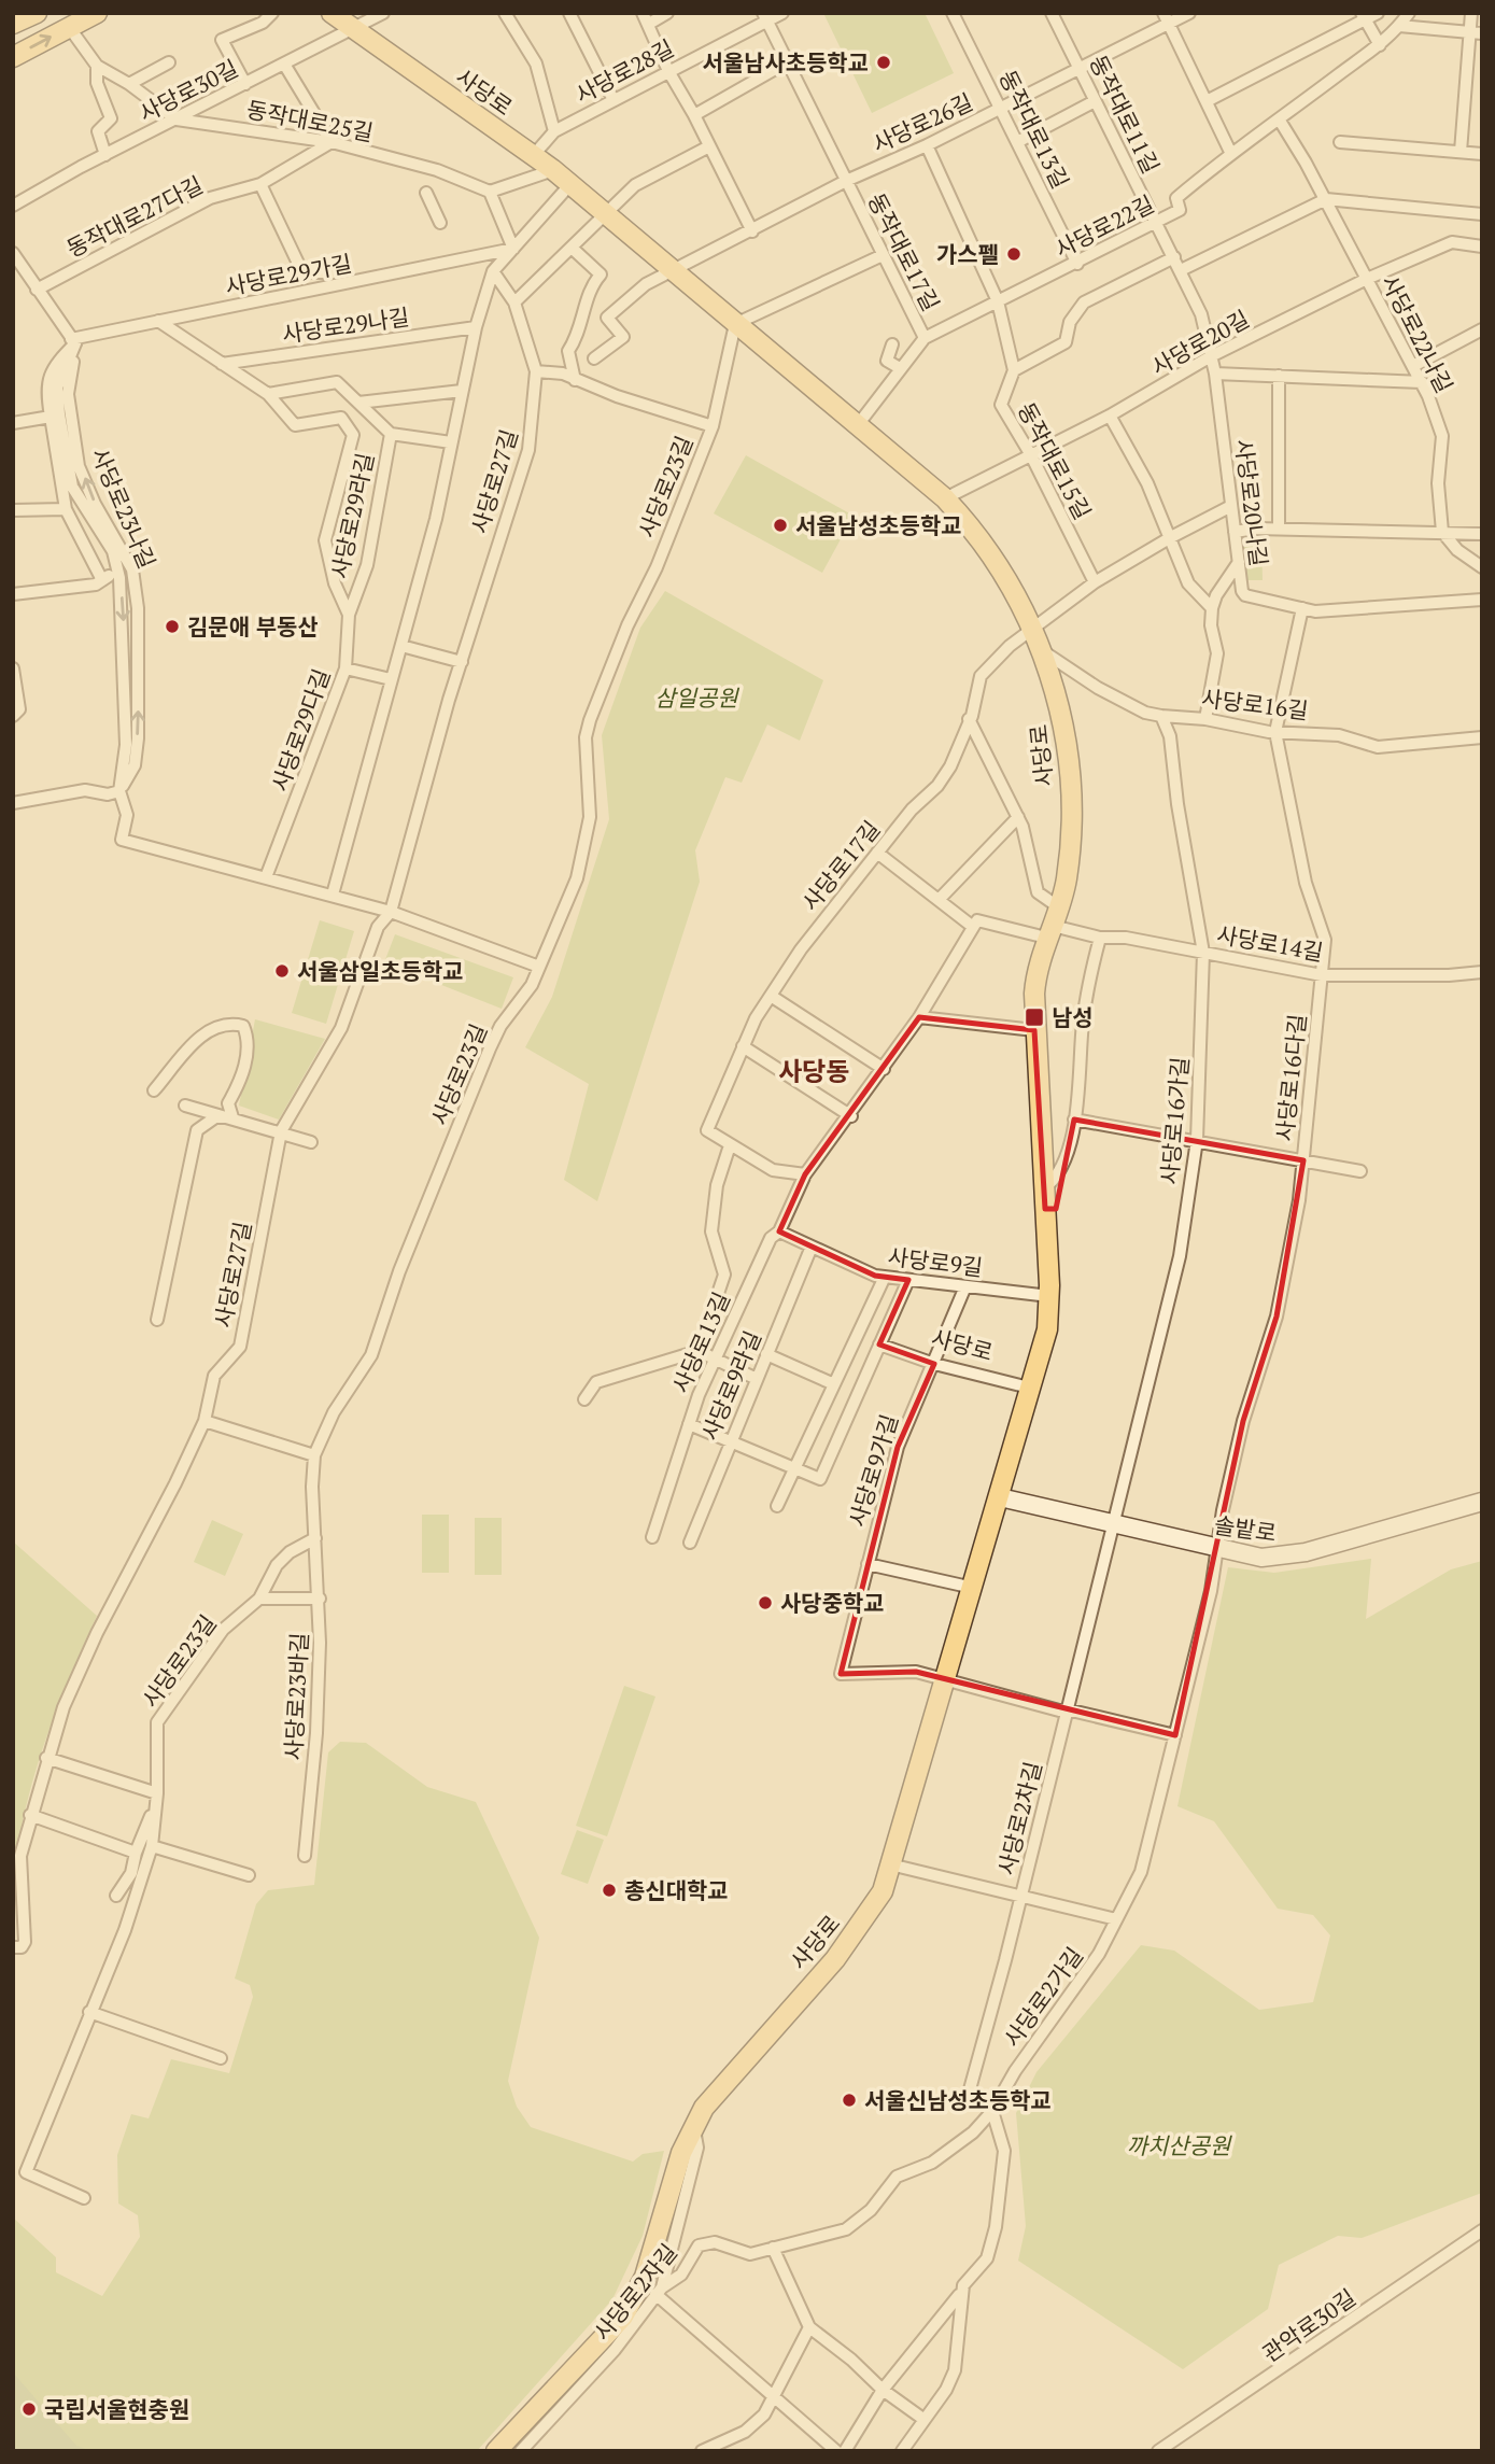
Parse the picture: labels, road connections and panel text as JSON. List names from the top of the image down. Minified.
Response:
{"streets":{"main road":["사당로"],"street":["사당로28길","사당로30길","동작대로11길","동작대로25길","사당로26길","동작대로13길","동작대로27다길","사당로22길","동작대로17길","사당로29가길","사당로29나길","사당로22나길","사당로20길","동작대로15길","사당로27길","사당로23길","사당로20나길","사당로23나길","사당로29라길","사당로16길","사당로29다길","사당로17길","사당로14길","사당로16다길","사당로16가길","사당로9길","사당로13길","사당로9라길","사당로9가길","솔밭로","사당로23바길","사당로2차길","사당로2가길","사당로2자길","관악로30길"]},"crossings":[["사당로28길","사당로"],["사당로28길","동작대로17길"],["사당로30길","사당로"],["사당로30길","동작대로25길"],["사당로","사당로26길"],["사당로","사당로22길"],["사당로","사당로20길"],["사당로","사당로23길"],["사당로","사당로16길"],["사당로","사당로17길"],["사당로","사당로14길"],["사당로","사당로9길"],["사당로","사당로9가길"],["사당로","솔밭로"],["동작대로11길","사당로26길"],["동작대로11길","사당로22길"],["동작대로11길","사당로20길"],["동작대로11길","사당로20나길"],["동작대로25길","동작대로27다길"],["사당로26길","동작대로13길"],["사당로26길","동작대로17길"],["동작대로13길","사당로22길"],["사당로22길","동작대로17길"],["사당로22길","사당로22나길"],["사당로29가길","사당로23나길"],["사당로29가길","사당로29다길"],["사당로29나길","사당로29다길"],["사당로22나길","사당로20길"],["사당로20길","동작대로15길"],["사당로20길","사당로20나길"],["동작대로15길","사당로17길"],["사당로27길","사당로23나길"],["사당로23길","사당로23나길"],["사당로23길","사당로23바길"],["사당로20나길","사당로17길"],["사당로20나길","사당로16다길"],["사당로23나길","사당로29다길"],["사당로29라길","사당로29다길"],["사당로16길","사당로16다길"],["사당로16길","사당로16가길"],["사당로14길","사당로16다길"],["사당로14길","사당로16가길"],["사당로16다길","솔밭로"],["사당로16다길","사당로2가길"],["사당로16가길","솔밭로"],["사당로16가길","사당로2차길"],["사당로9길","사당로13길"],["사당로9길","사당로9라길"],["사당로9길","사당로9가길"],["솔밭로","사당로2차길"],["솔밭로","사당로2가길"],["사당로2차길","사당로2가길"],["사당로2차길","사당로2자길"],["사당로2가길","사당로2자길"]],"districts":["사당동"],"parks":["삼일공원","까치산공원"],"places":{"other":["서울남사초등학교","가스펠","서울남성초등학교","김문애 부동산","서울삼일초등학교","사당중학교","총신대학교","서울신남성초등학교","국립서울현충원"],"transit":["남성"]}}
